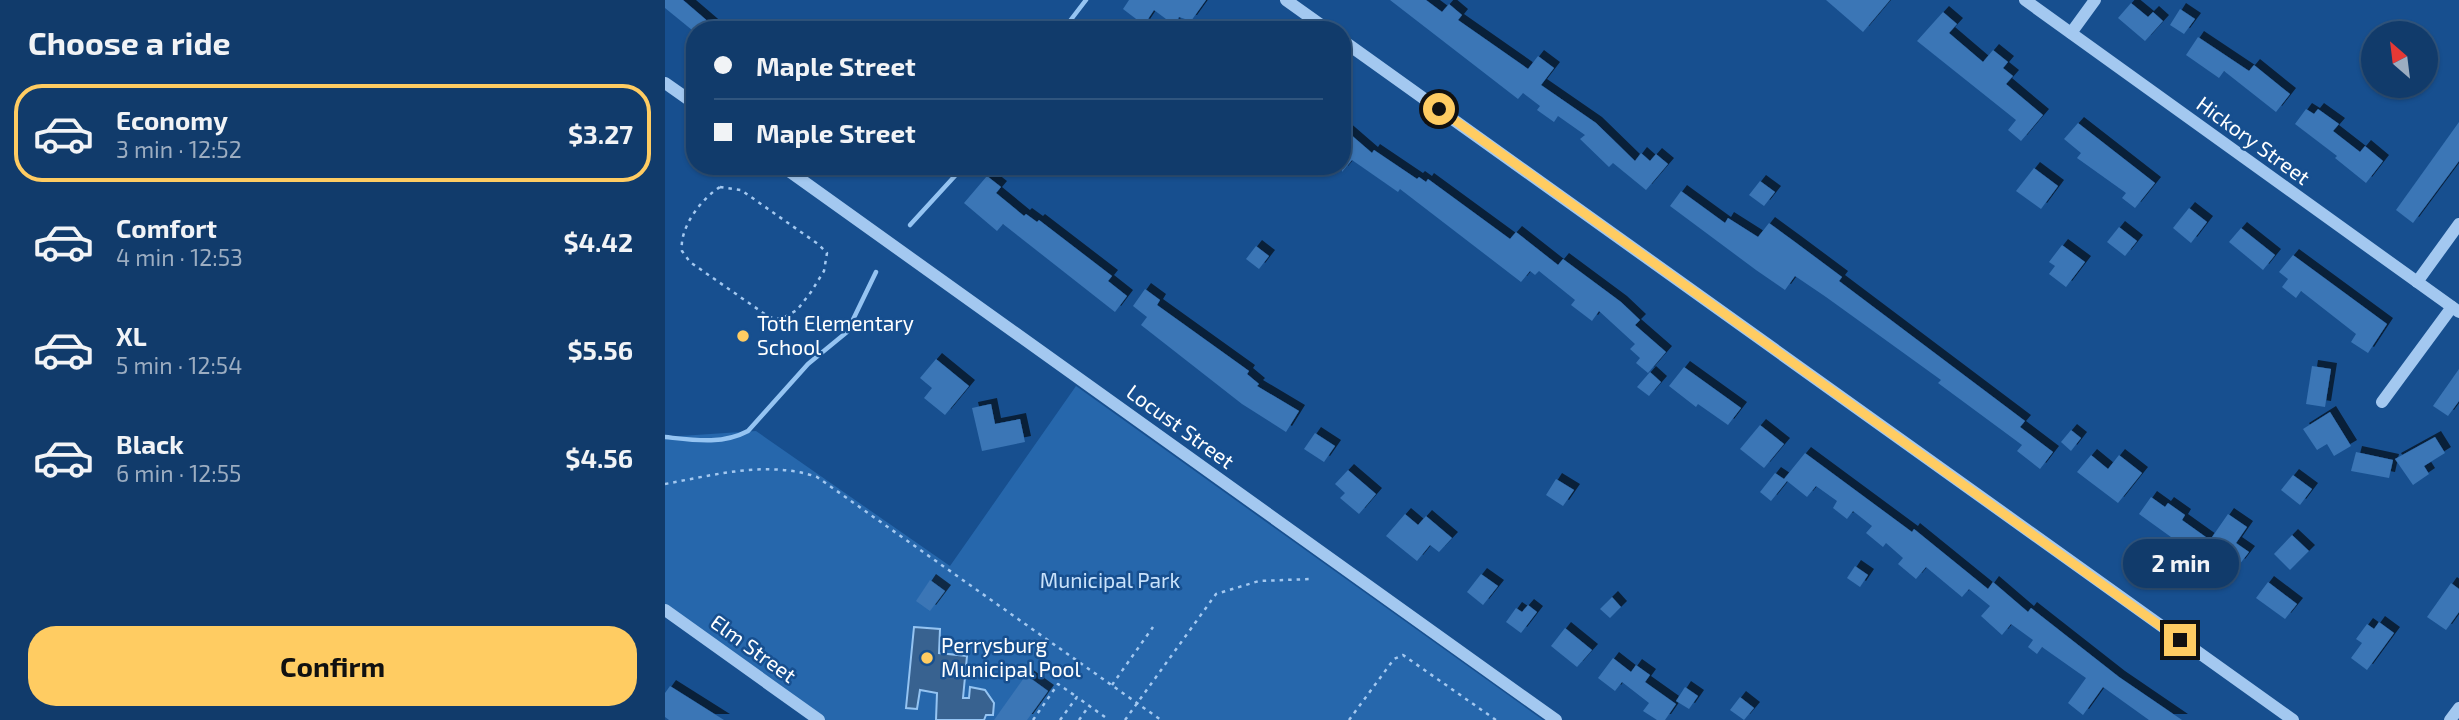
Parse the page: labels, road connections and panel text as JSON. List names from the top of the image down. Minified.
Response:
{"streets":{"street":["Hickory Street","Locust Street","Elm Street"]},"parks":["Municipal Park"],"places":["Toth Elementary School","Perrysburg Municipal Pool"],"north":"top left","page":{"heading":"Choose a ride","banner":["Maple Street","Maple Street"],"list":[{"name":"Economy","note":"3 min · 12:52","value":"$3.27"},{"name":"Comfort","note":"4 min · 12:53","value":"$4.42"},{"name":"XL","note":"5 min · 12:54","value":"$5.56"},{"name":"Black","note":"6 min · 12:55","value":"$4.56"}],"bubble":"2 min","buttons":"Confirm"}}
